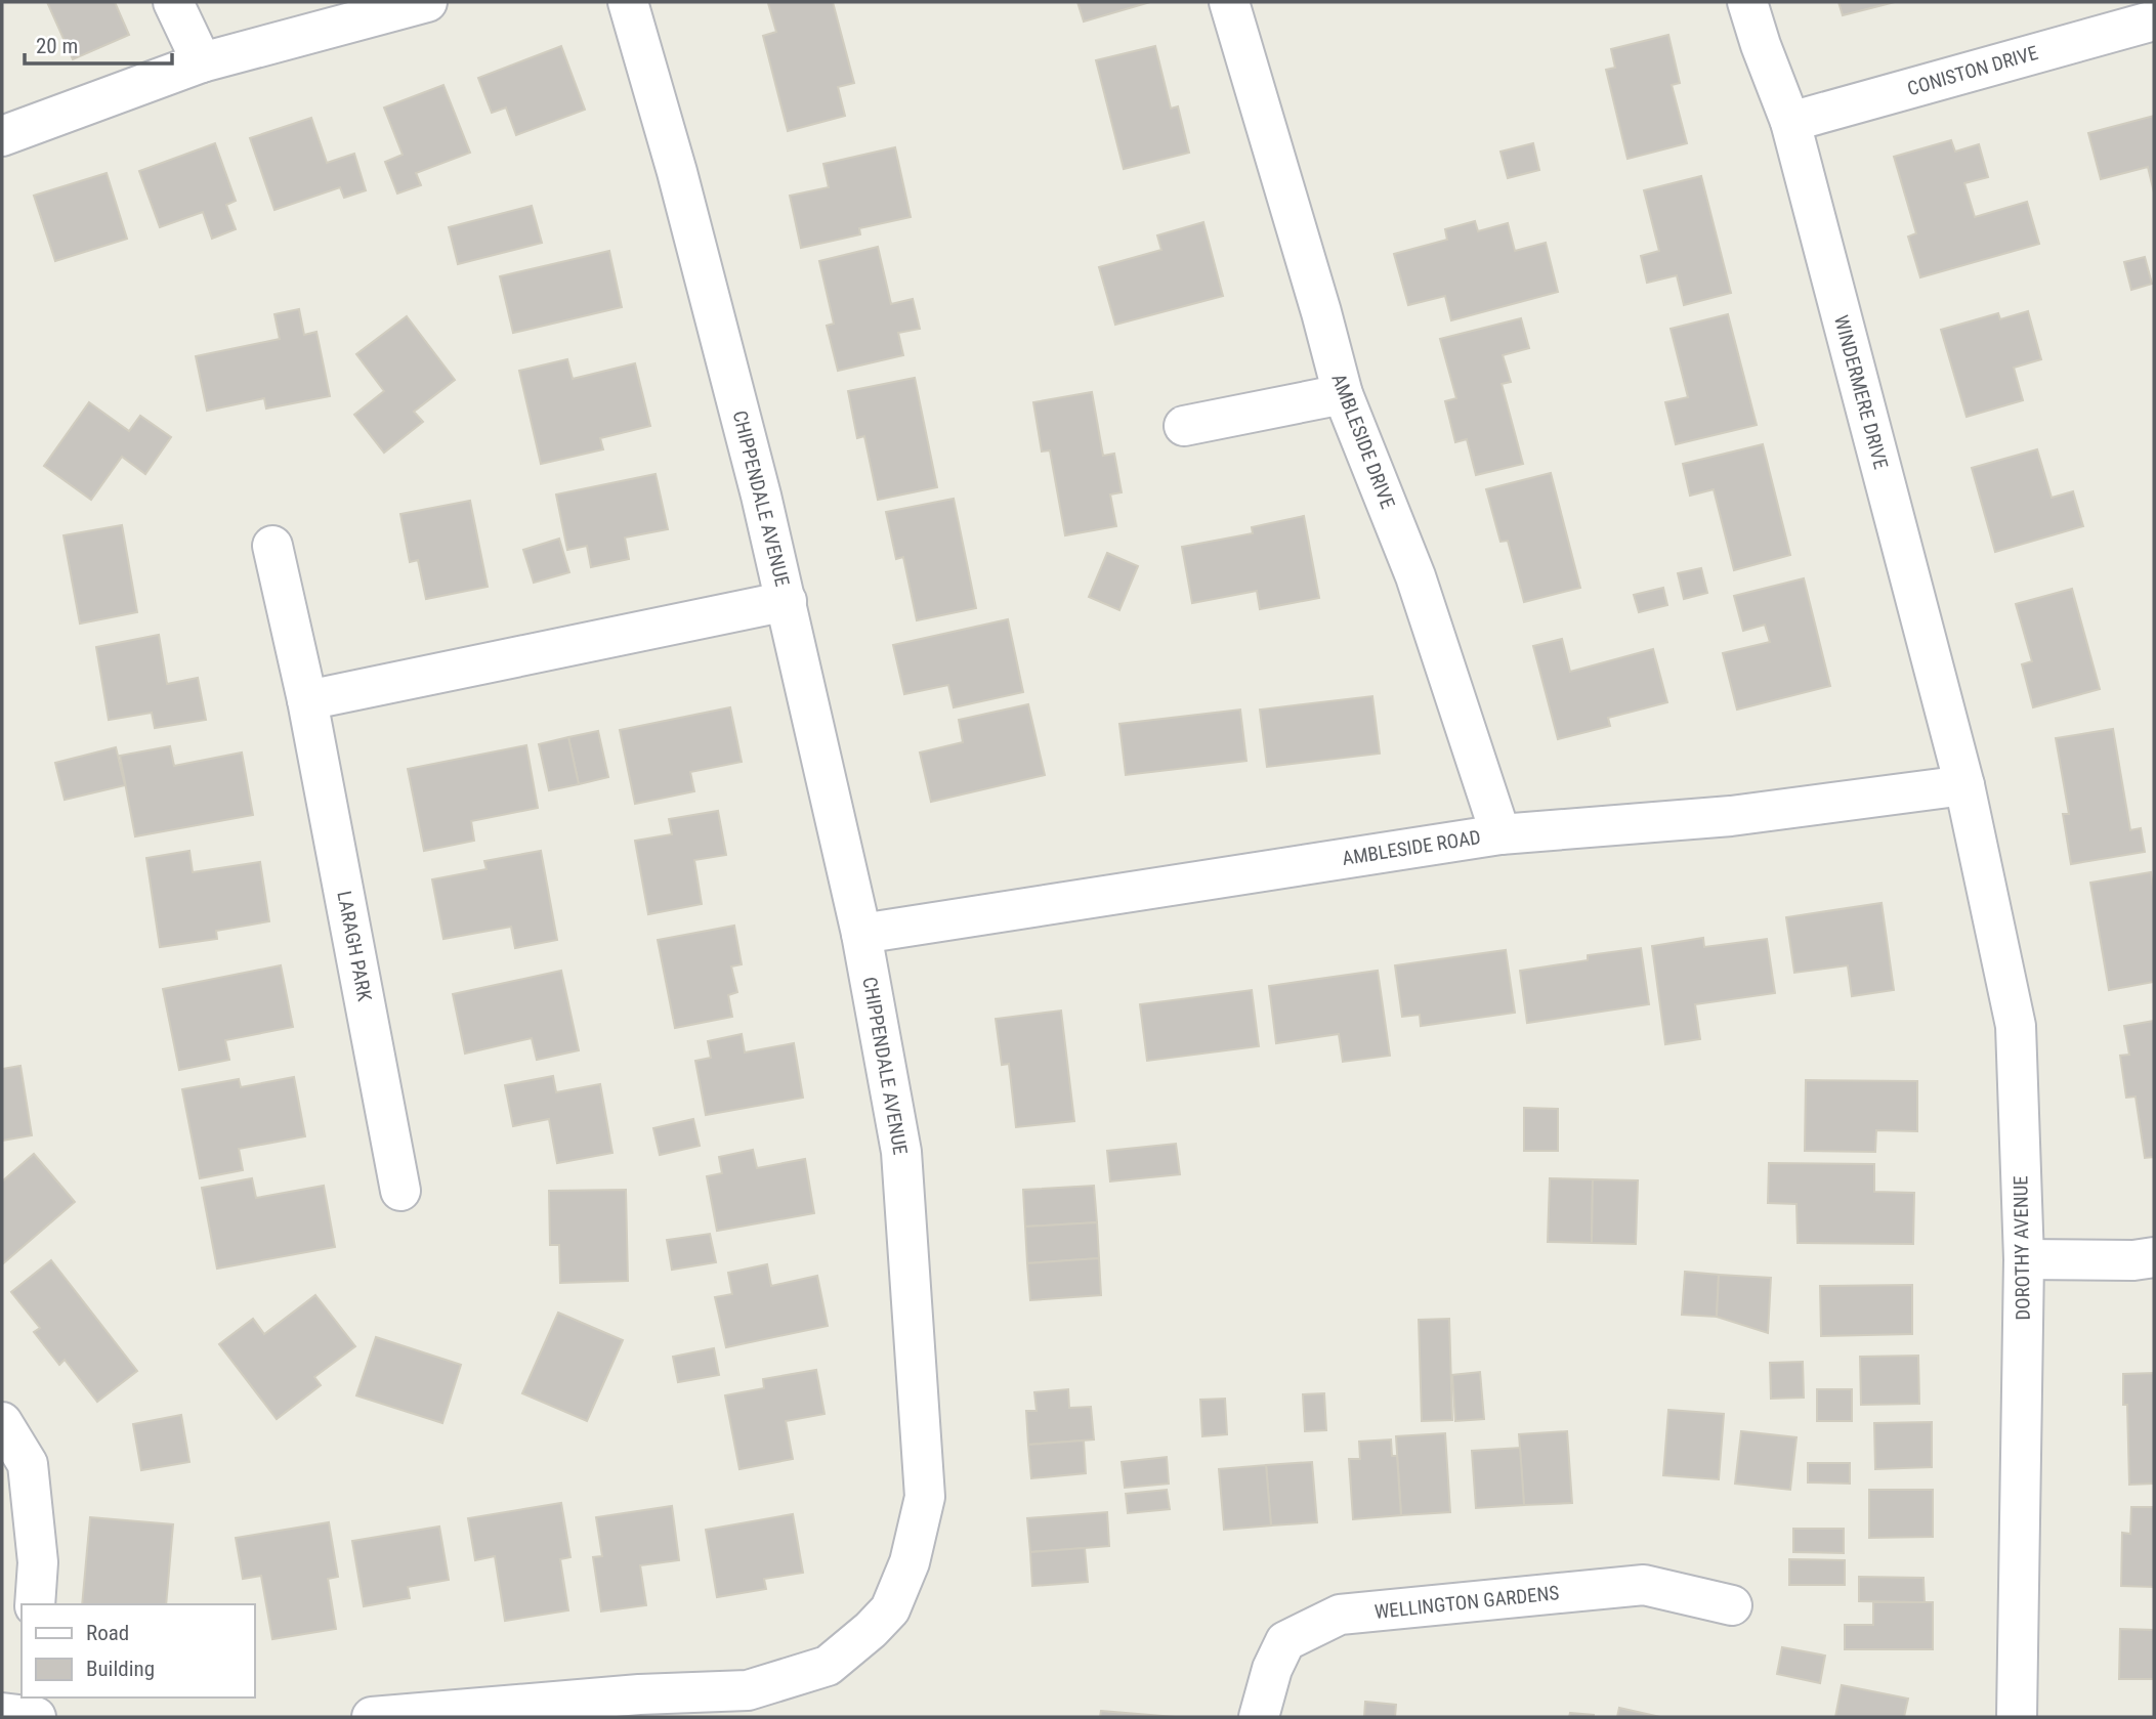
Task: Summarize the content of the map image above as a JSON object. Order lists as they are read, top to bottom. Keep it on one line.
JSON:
{"streets":{"street":["CONISTON DRIVE","WINDERMERE DRIVE","AMBLESIDE DRIVE","CHIPPENDALE AVENUE","AMBLESIDE ROAD","LARAGH PARK","DOROTHY AVENUE","WELLINGTON GARDENS"]},"crossings":[["CONISTON DRIVE","WINDERMERE DRIVE"],["WINDERMERE DRIVE","AMBLESIDE ROAD"],["WINDERMERE DRIVE","DOROTHY AVENUE"],["AMBLESIDE DRIVE","AMBLESIDE ROAD"],["CHIPPENDALE AVENUE","AMBLESIDE ROAD"],["AMBLESIDE ROAD","DOROTHY AVENUE"]],"legend":["Road","Building"],"scale_bar":"20 m"}
